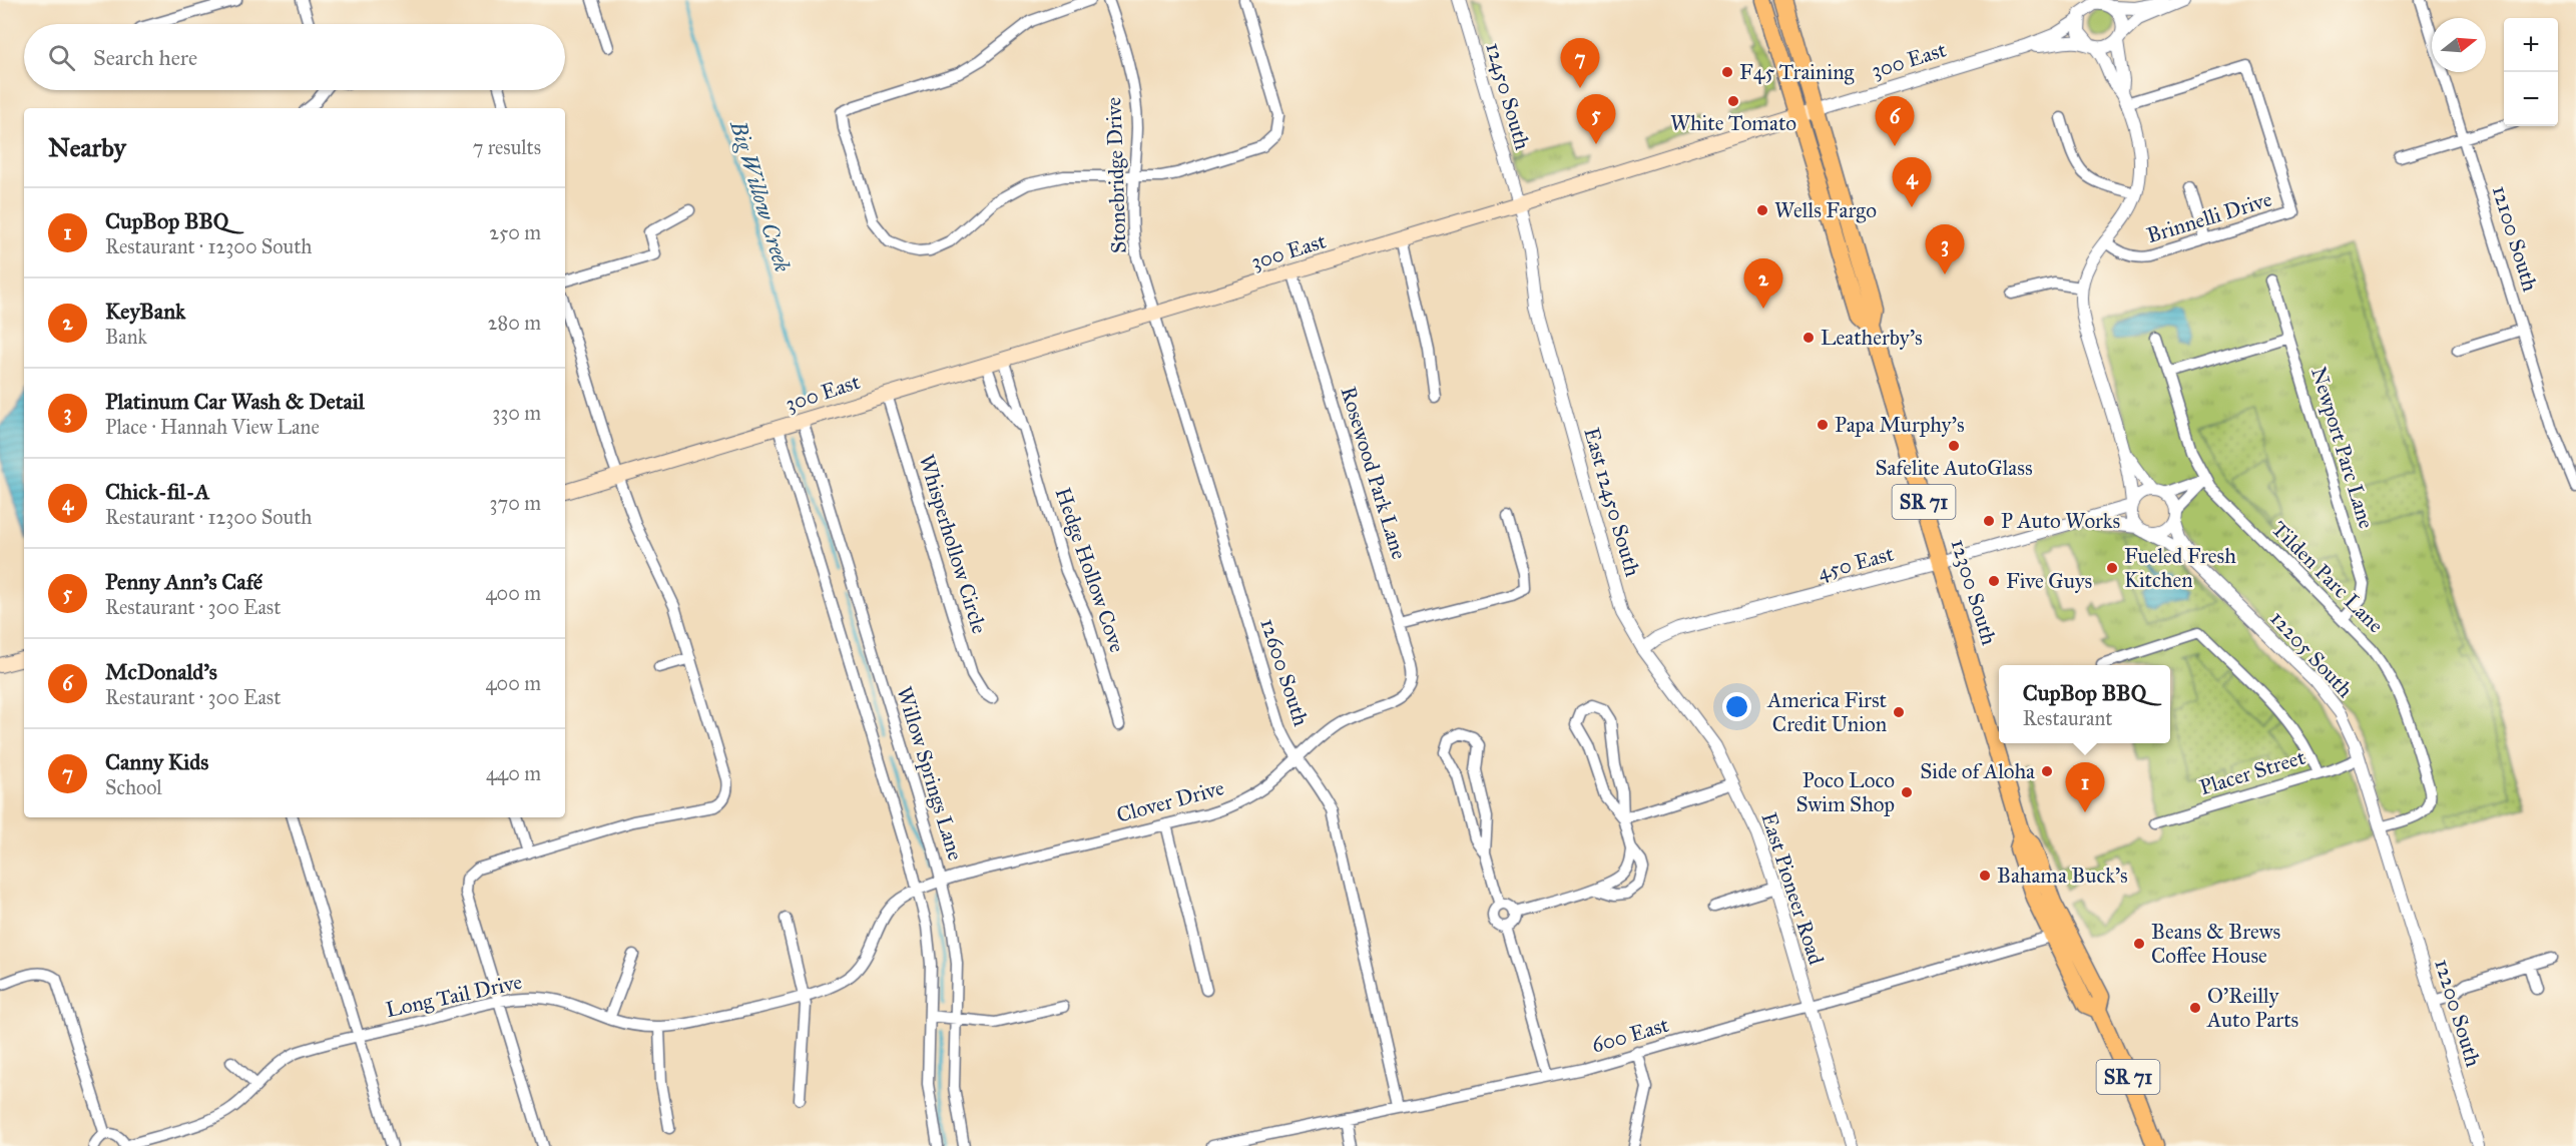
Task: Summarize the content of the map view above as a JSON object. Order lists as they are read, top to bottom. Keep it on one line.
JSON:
{"streets":{"main road":["300 East","SR 71","12300 South"],"street":["12450 South","Stonebridge Drive","Brinnelli Drive","12100 South","Newport Parc Lane","Rosewood Park Lane","East 12450 South","Whisperhollow Circle","450 East","Hedge Hollow Cove","Tilden Parc Lane","12205 South","12600 South","Placer Street","Willow Springs Lane","Clover Drive","East Pioneer Road","Long Tail Drive","12200 South","600 East"]},"crossings":[["300 East","12450 South"],["300 East","Stonebridge Drive"],["300 East","Rosewood Park Lane"],["300 East","East 12450 South"],["300 East","Whisperhollow Circle"],["300 East","Hedge Hollow Cove"],["300 East","12300 South"],["300 East","12600 South"],["300 East","Willow Springs Lane"],["12450 South","East 12450 South"],["Stonebridge Drive","12600 South"],["Newport Parc Lane","Tilden Parc Lane"],["Rosewood Park Lane","Clover Drive"],["East 12450 South","450 East"],["East 12450 South","East Pioneer Road"],["450 East","12300 South"],["450 East","12205 South"],["Tilden Parc Lane","12205 South"],["12300 South","600 East"],["12205 South","Placer Street"],["12205 South","12200 South"],["12600 South","Clover Drive"],["12600 South","600 East"],["Willow Springs Lane","Clover Drive"],["Willow Springs Lane","Long Tail Drive"],["Clover Drive","Long Tail Drive"],["East Pioneer Road","600 East"]],"water":["Big Willow Creek"],"places":["F45 Training","White Tomato","Wells Fargo","Leatherby's","Papa Murphy's","Safelite AutoGlass","P Auto Works","Fueled Fresh Kitchen","Five Guys","America First Credit Union","Side of Aloha","Poco Loco Swim Shop","Bahama Buck's","Beans & Brews Coffee House","O'Reilly Auto Parts"],"north":"right","page":{"map_buttons":["+","−"],"search":"Search here","pins":["7","5","6","4","3","2","1"],"heading":["Nearby","7 results"],"list":[{"mark":"1","name":"CupBop BBQ","note":"Restaurant · 12300 South","value":"250 m"},{"mark":"2","name":"KeyBank","note":"Bank","value":"280 m"},{"mark":"3","name":"Platinum Car Wash & Detail","note":"Place · Hannah View Lane","value":"330 m"},{"mark":"4","name":"Chick-fil-A","note":"Restaurant · 12300 South","value":"370 m"},{"mark":"5","name":"Penny Ann's Café","note":"Restaurant · 300 East","value":"400 m"},{"mark":"6","name":"McDonald's","note":"Restaurant · 300 East","value":"400 m"},{"mark":"7","name":"Canny Kids","note":"School","value":"440 m"}],"popup":["CupBop BBQ","Restaurant"]}}
